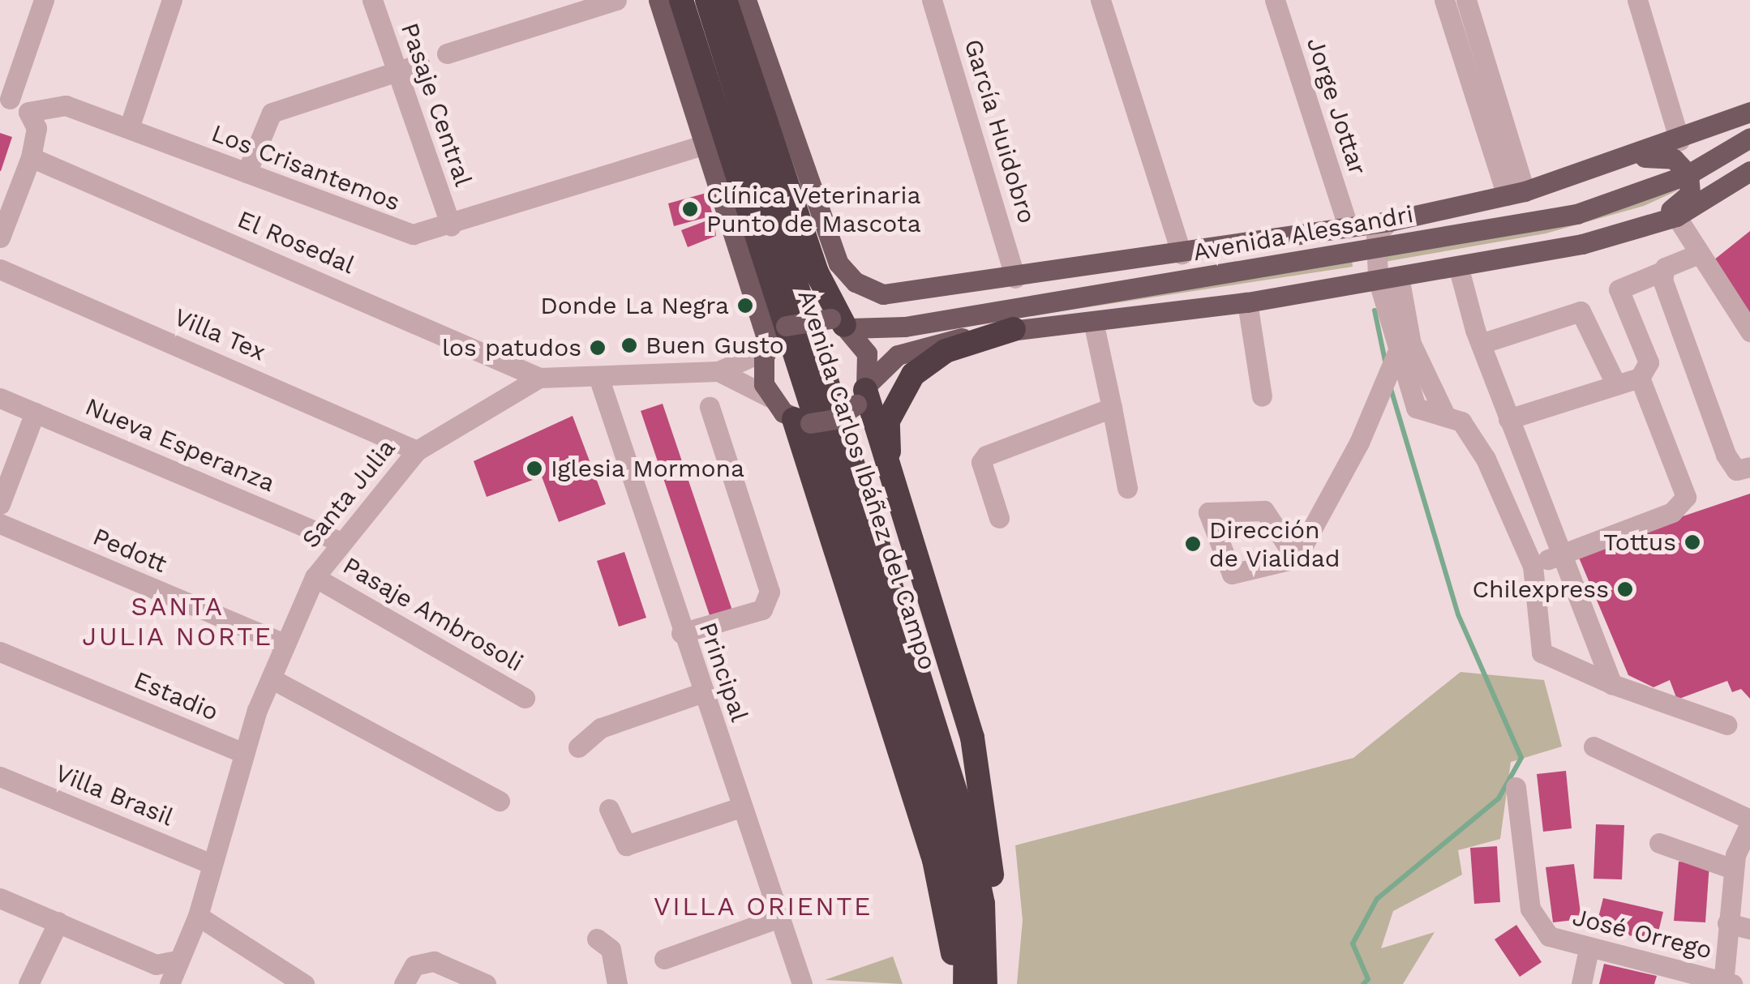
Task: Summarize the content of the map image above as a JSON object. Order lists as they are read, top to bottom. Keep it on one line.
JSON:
{"streets":{"highway":["Avenida Carlos Ibáñez del Campo"],"main road":["Avenida Alessandri"],"street":["Pasaje Central","Jorge Jottar","García Huidobro","Los Crisantemos","El Rosedal","Villa Tex","Nueva Esperanza","Santa Julia","Pedott","Pasaje Ambrosoli","Principal","Estadio","Villa Brasil","José Orrego"]},"crossings":[["Pasaje Central","Los Crisantemos"],["Jorge Jottar","Avenida Alessandri"],["García Huidobro","Avenida Alessandri"],["García Huidobro","Avenida Carlos Ibáñez del Campo"],["Avenida Alessandri","Avenida Carlos Ibáñez del Campo"],["Avenida Alessandri","Santa Julia"],["El Rosedal","Santa Julia"],["Villa Tex","Santa Julia"],["Nueva Esperanza","Santa Julia"],["Santa Julia","Pedott"],["Santa Julia","Pasaje Ambrosoli"],["Santa Julia","Principal"],["Santa Julia","Estadio"],["Santa Julia","Villa Brasil"]],"districts":["SANTA JULIA NORTE","VILLA ORIENTE"],"places":["Clínica Veterinaria Punto de Mascota","Donde La Negra","Buen Gusto","los patudos","Iglesia Mormona","Tottus","Dirección de Vialidad","Chilexpress"]}
